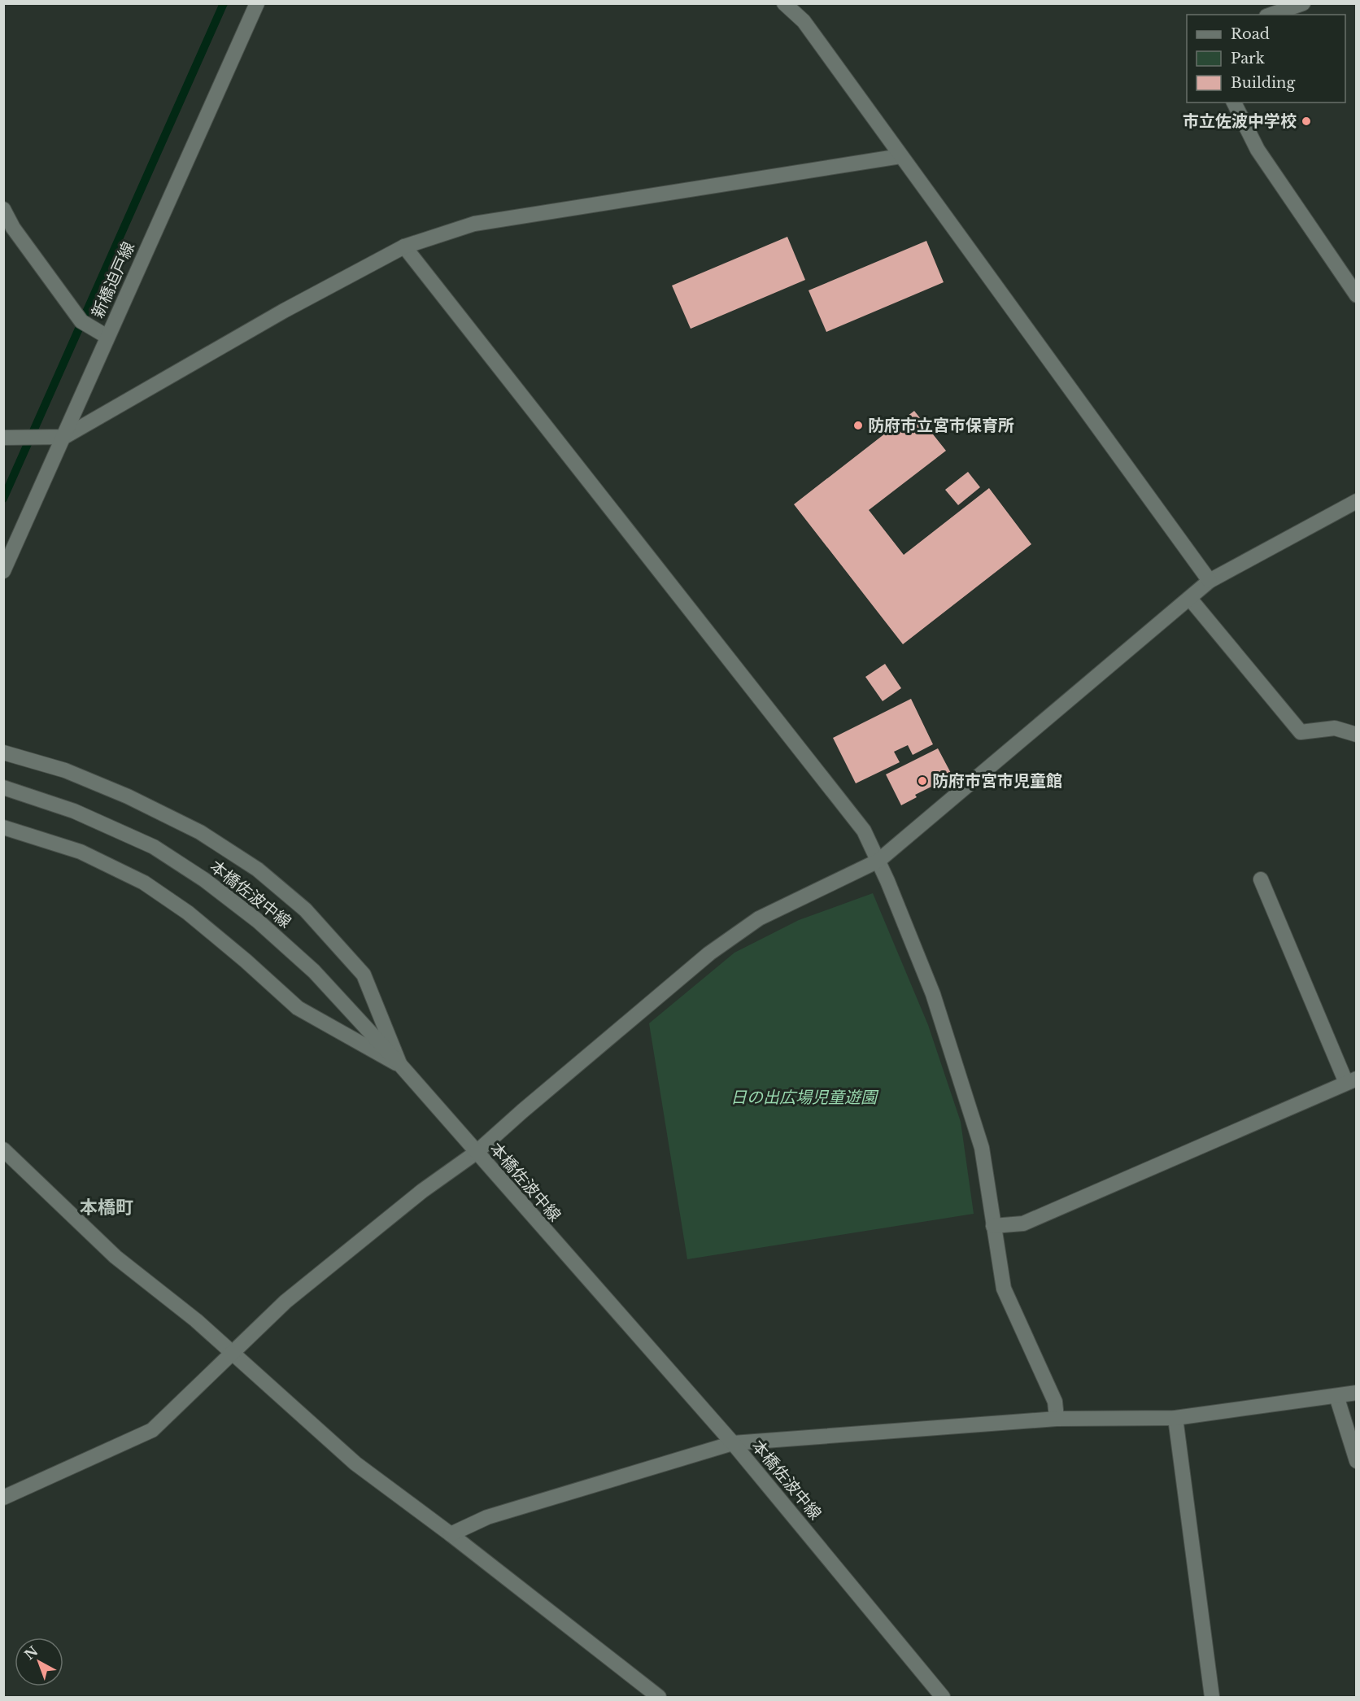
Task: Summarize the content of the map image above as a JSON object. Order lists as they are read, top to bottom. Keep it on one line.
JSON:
{"streets":{"street":["新橋迫戸線","本橋佐波中線"]},"districts":["本橋町"],"parks":["日の出広場児童遊園"],"places":["市立佐波中学校","防府市立宮市保育所","防府市宮市児童館"],"legend":["Road","Park","Building"],"north":"top left"}
